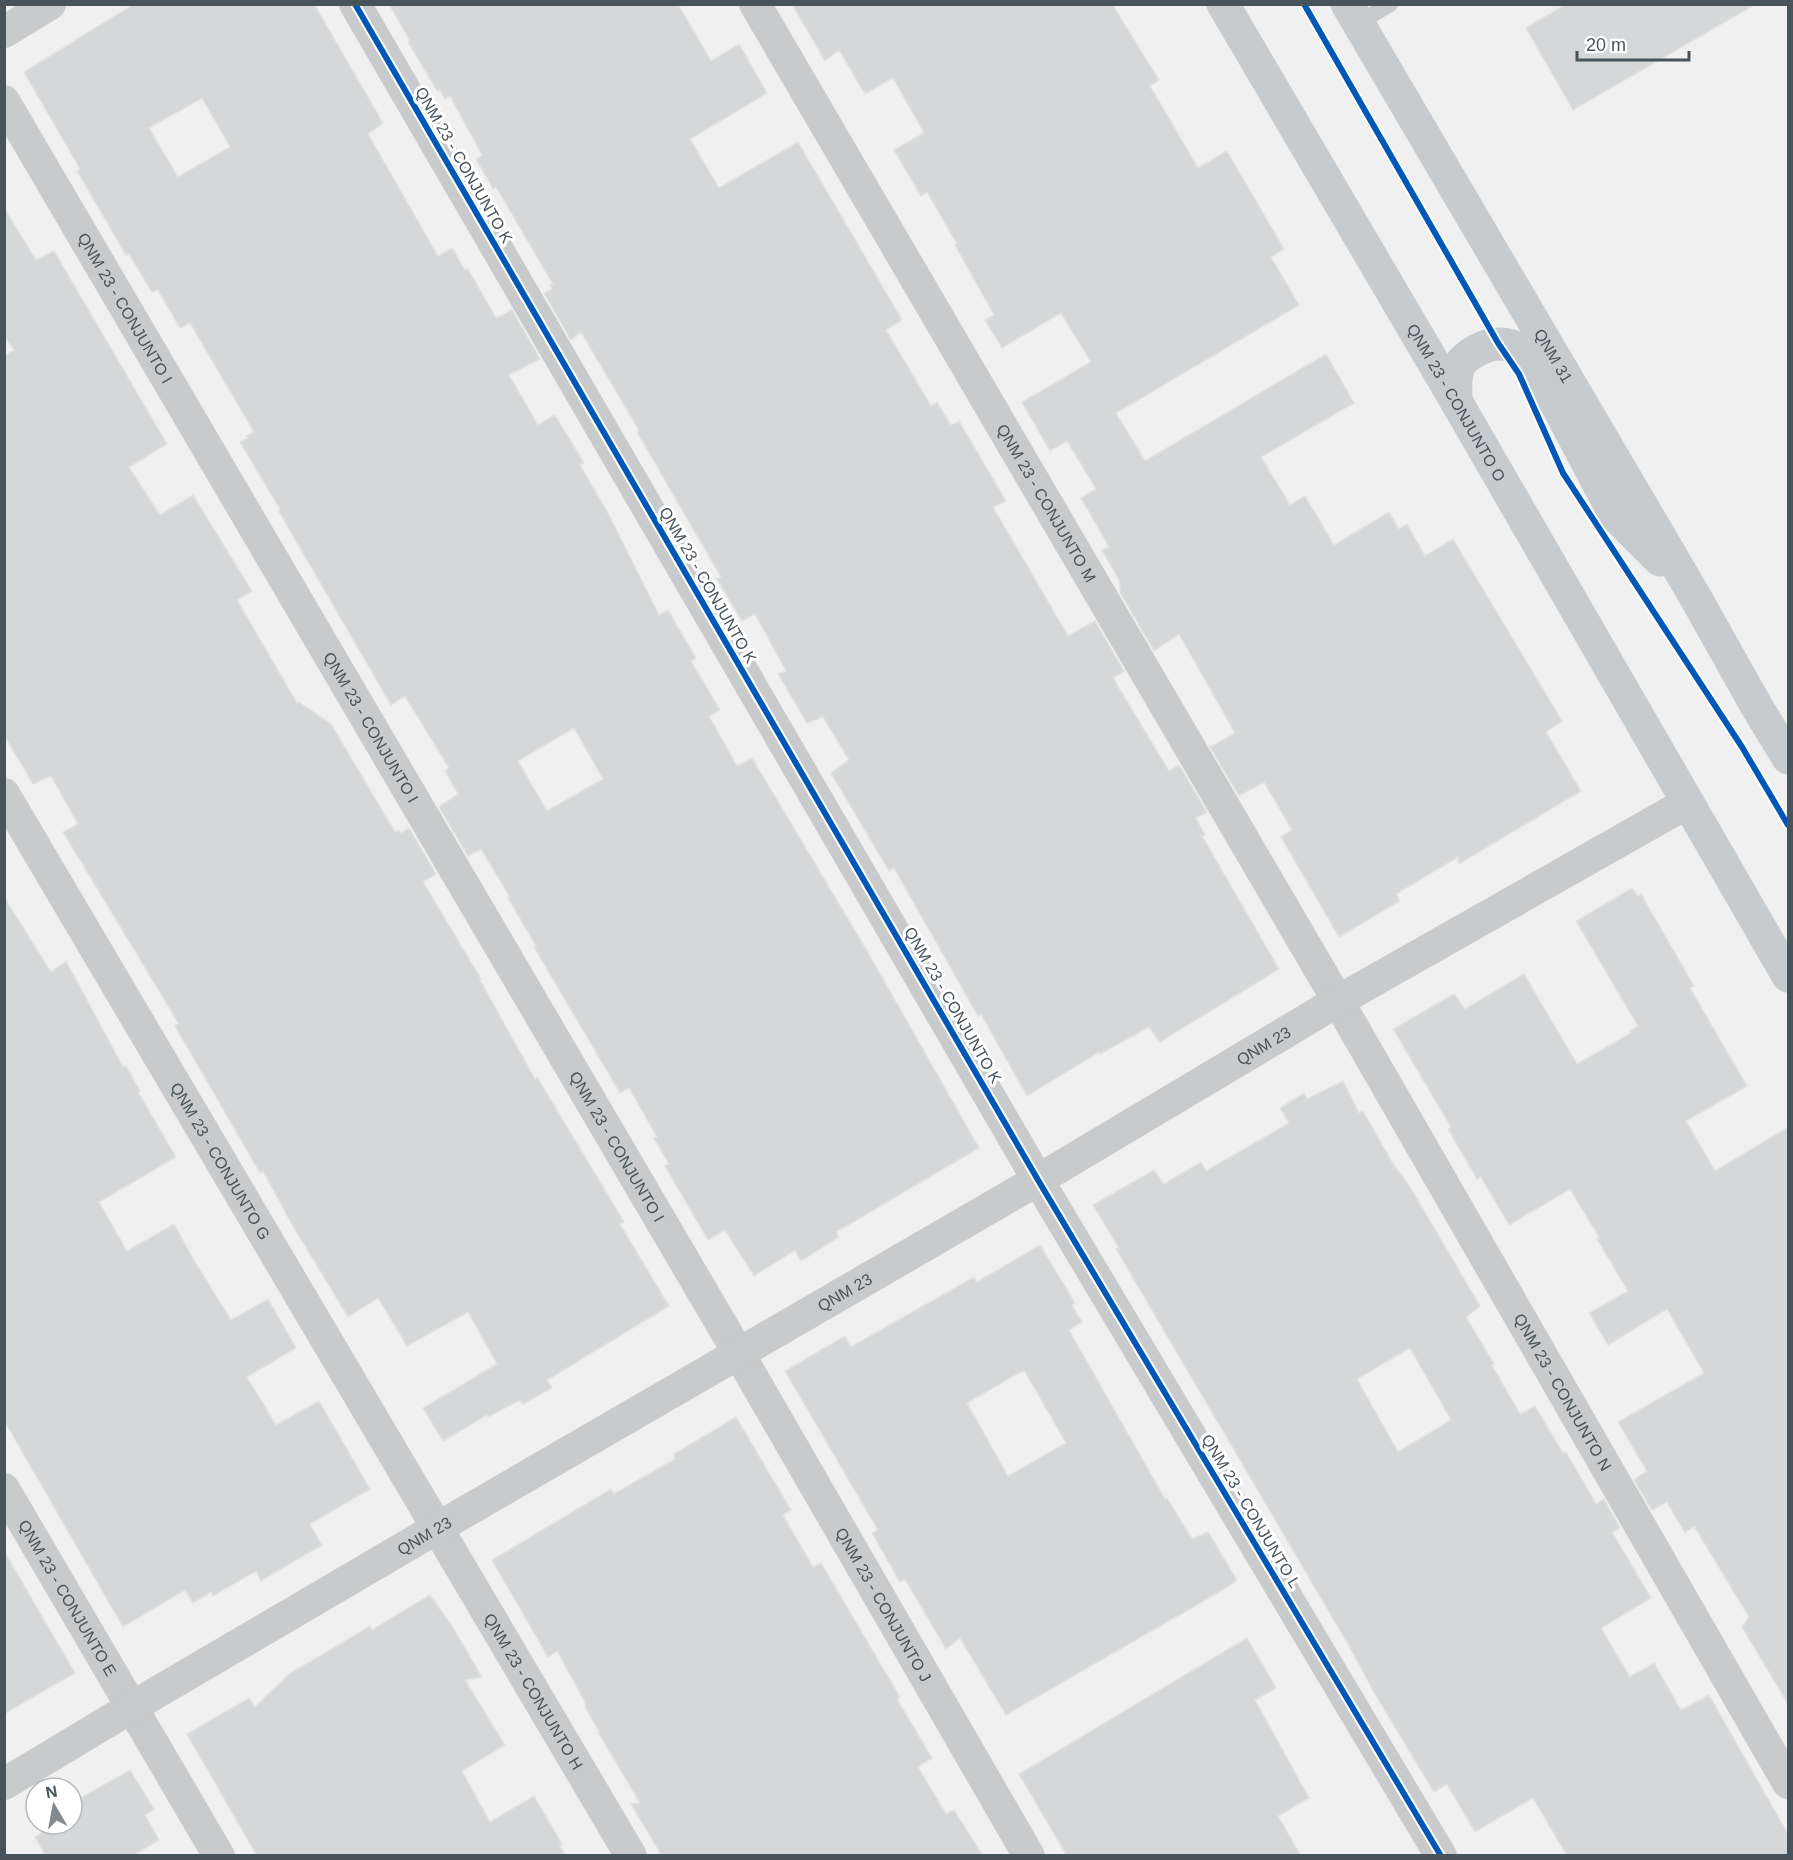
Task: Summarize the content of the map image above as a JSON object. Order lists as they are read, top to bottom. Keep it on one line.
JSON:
{"streets":{"main road":["QNM 31","QNM 23 - CONJUNTO O"],"street":["QNM 23 - CONJUNTO K","QNM 23 - CONJUNTO I","QNM 23 - CONJUNTO M","QNM 23","QNM 23 - CONJUNTO G","QNM 23 - CONJUNTO N","QNM 23 - CONJUNTO L","QNM 23 - CONJUNTO E","QNM 23 - CONJUNTO J","QNM 23 - CONJUNTO H"]},"crossings":[["QNM 23 - CONJUNTO K","QNM 23"],["QNM 23 - CONJUNTO K","QNM 23 - CONJUNTO L"],["QNM 23 - CONJUNTO I","QNM 23"],["QNM 23 - CONJUNTO I","QNM 23 - CONJUNTO J"],["QNM 23 - CONJUNTO O","QNM 23"],["QNM 23 - CONJUNTO M","QNM 23"],["QNM 23 - CONJUNTO M","QNM 23 - CONJUNTO N"],["QNM 23","QNM 23 - CONJUNTO G"],["QNM 23","QNM 23 - CONJUNTO N"],["QNM 23","QNM 23 - CONJUNTO L"],["QNM 23","QNM 23 - CONJUNTO E"],["QNM 23","QNM 23 - CONJUNTO J"],["QNM 23","QNM 23 - CONJUNTO H"],["QNM 23 - CONJUNTO G","QNM 23 - CONJUNTO H"]],"scale_bar":"20 m","north":"top"}
